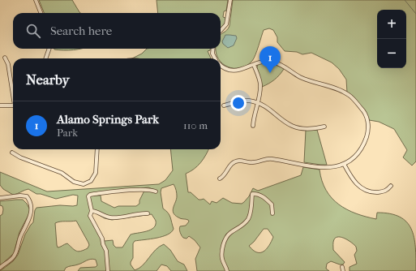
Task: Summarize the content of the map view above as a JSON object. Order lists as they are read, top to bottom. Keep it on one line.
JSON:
{"page":{"map_buttons":["+","−"],"search":"Search here","pins":"1","heading":"Nearby","list":[{"mark":"1","name":"Alamo Springs Park","note":"Park","value":"110 m"}]}}
